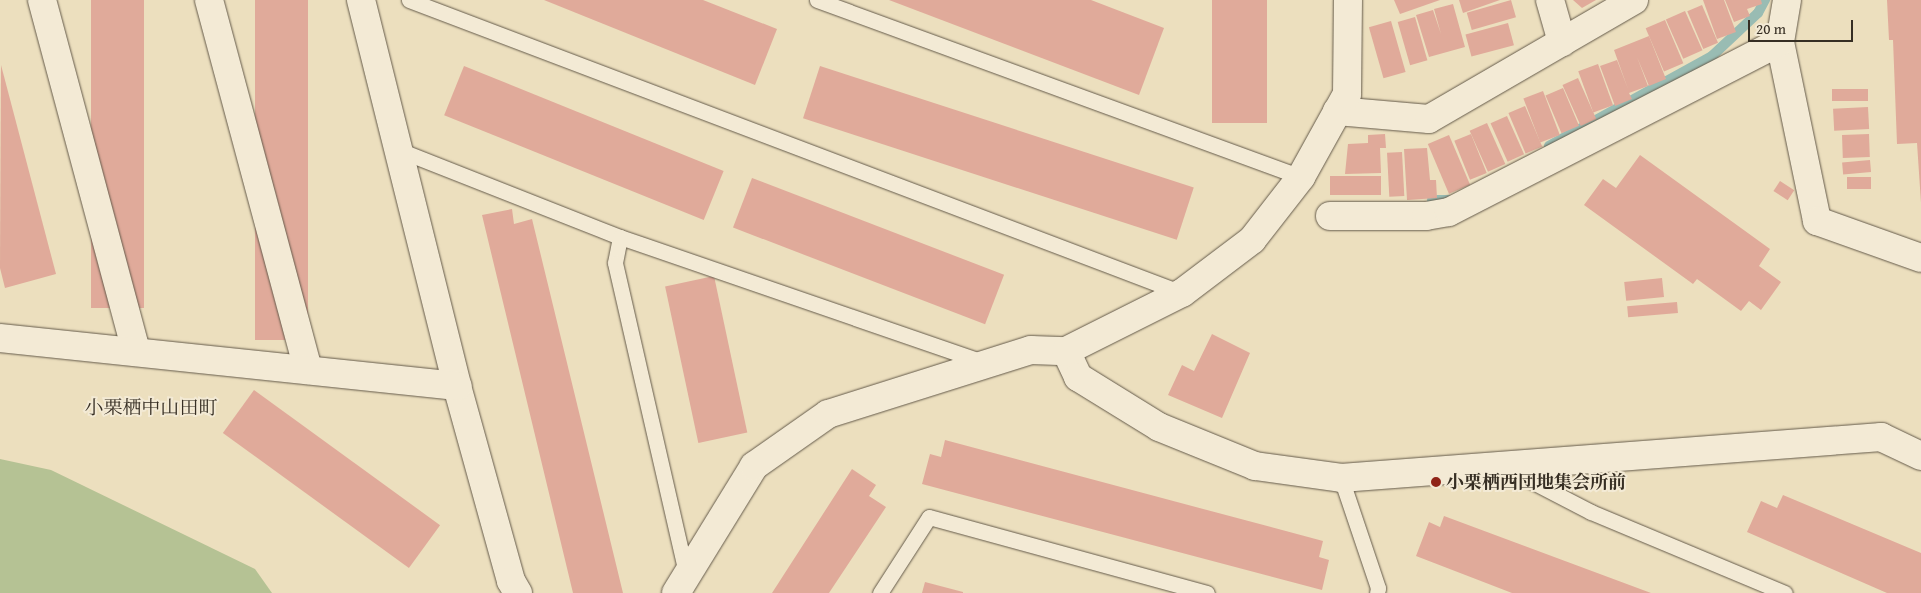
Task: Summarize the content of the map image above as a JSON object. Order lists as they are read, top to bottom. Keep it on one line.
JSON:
{"districts":["小栗栖中山田町"],"places":["小栗栖西団地集会所前"],"scale_bar":"20 m"}
